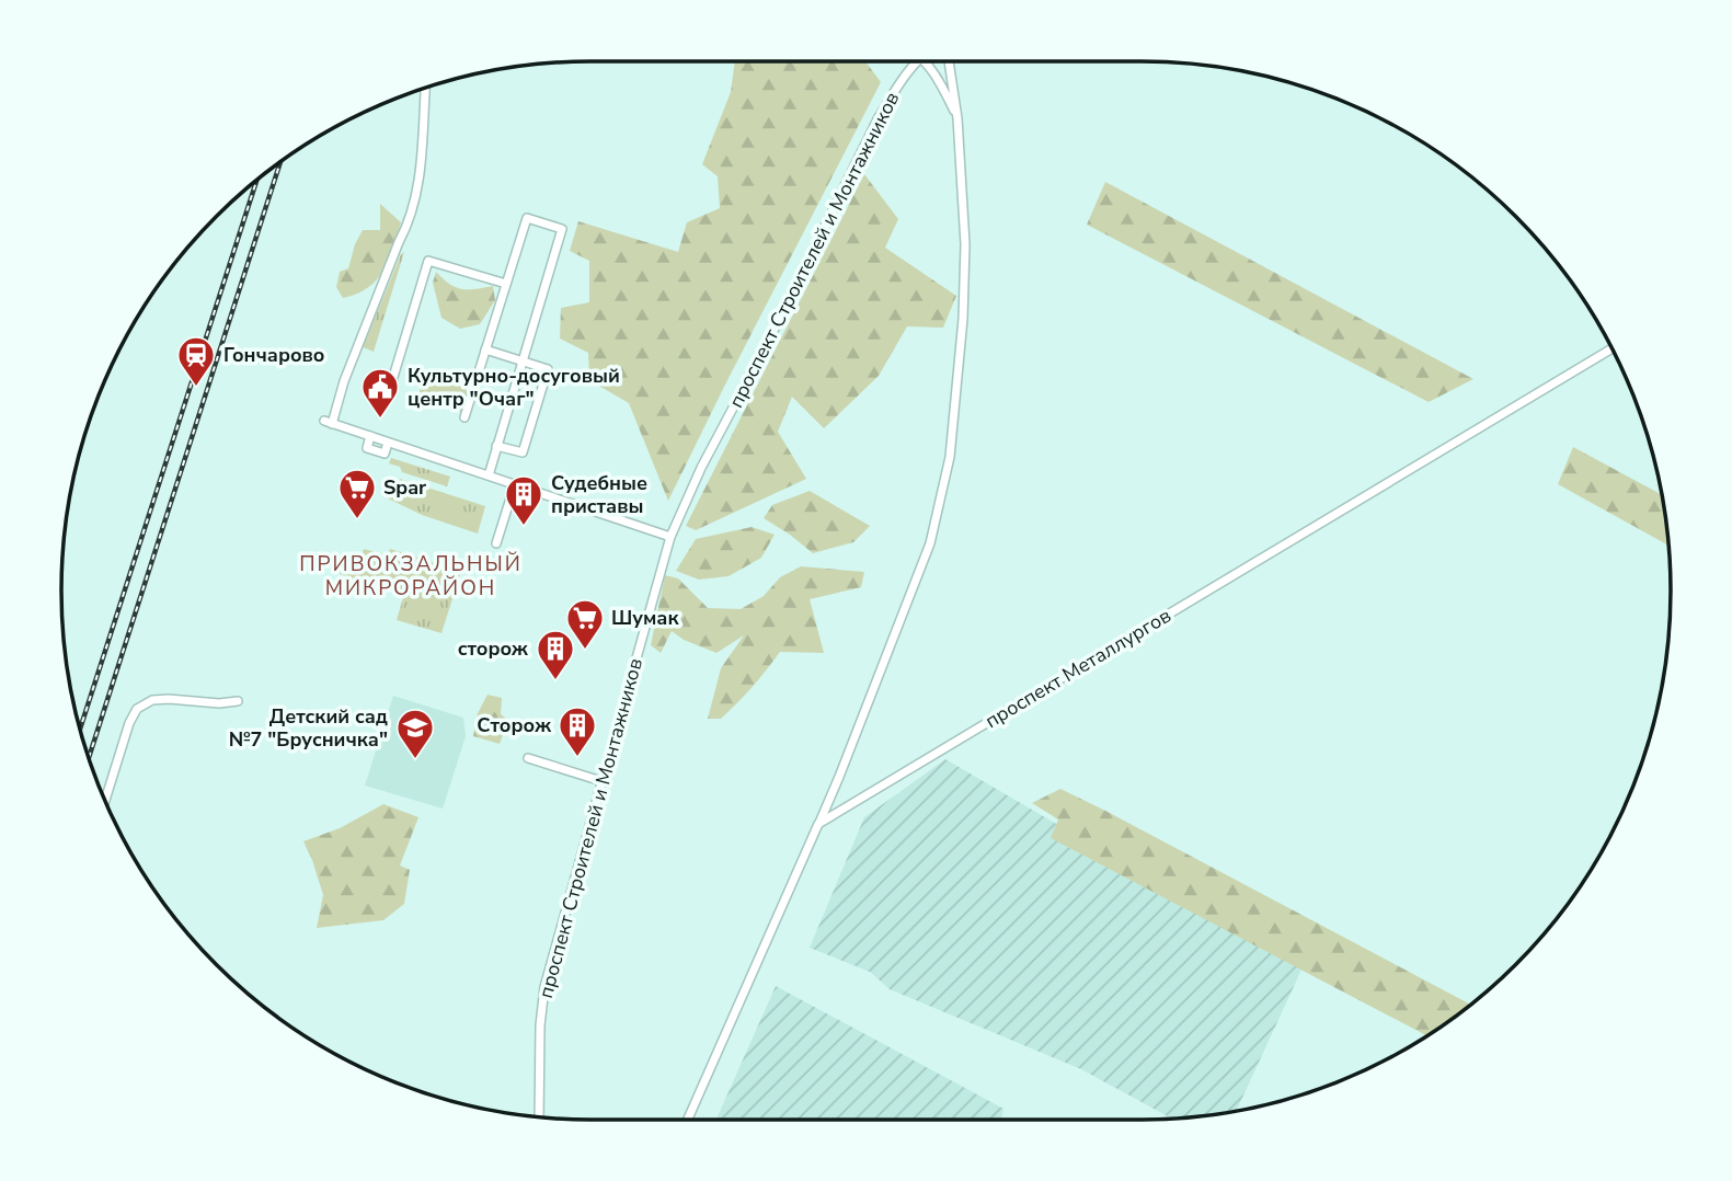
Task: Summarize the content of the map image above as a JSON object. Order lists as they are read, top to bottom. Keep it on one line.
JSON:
{"streets":{"street":["проспект Строителей и Монтажников","проспект Металлургов"]},"districts":["ПРИВОКЗАЛЬНЫЙ МИКРОРАЙОН"],"places":{"station":["Гончарово"],"public building":["Культурно-досуговый центр \"Очаг\""],"supermarket":["Spar","Шумак"],"building":["Судебные приставы","сторож","Сторож"],"school or university":["Детский сад №7 \"Брусничка\""]}}
